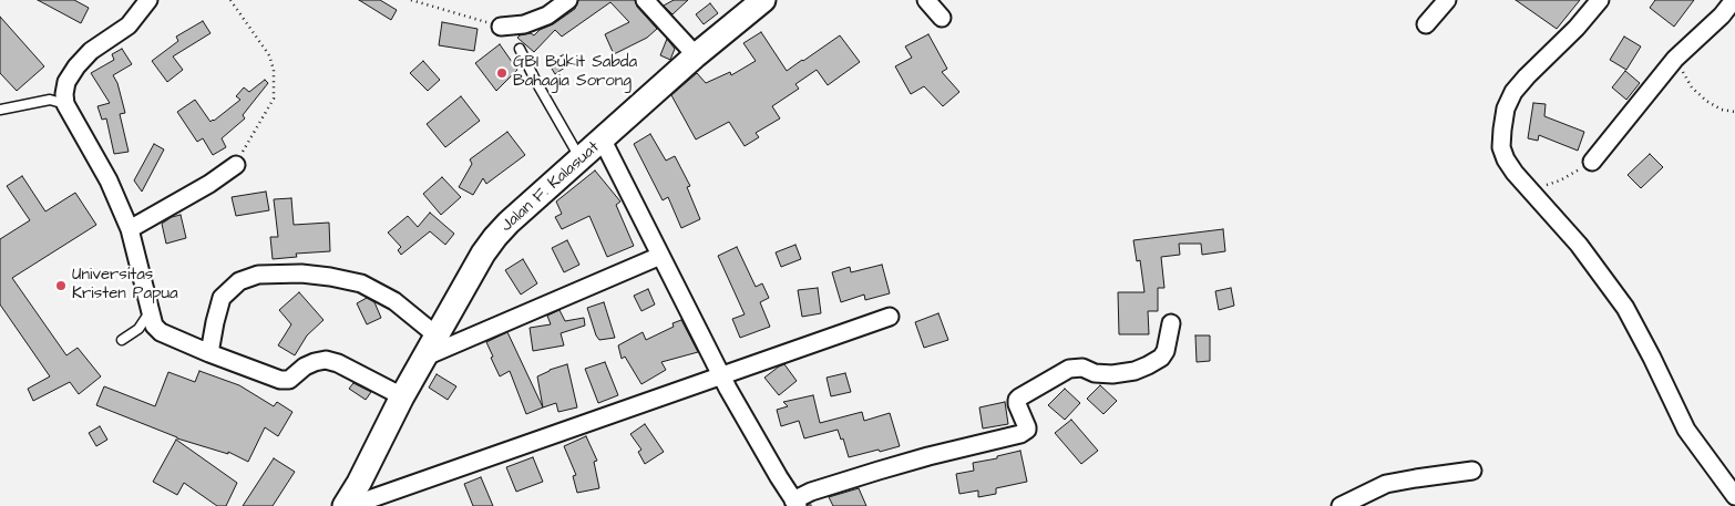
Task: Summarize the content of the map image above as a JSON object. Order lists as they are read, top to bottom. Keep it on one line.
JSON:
{"streets":{"street":["Jalan F. Kalasuat"]},"places":["GBI Bukit Sabda Bahagia Sorong","Universitas Kristen Papua"]}
